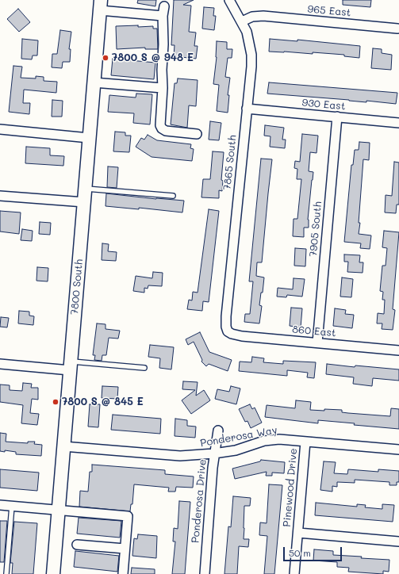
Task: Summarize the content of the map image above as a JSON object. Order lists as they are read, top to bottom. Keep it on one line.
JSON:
{"streets":{"main road":["7800 South"],"street":["965 East","930 East","7865 South","7905 South","860 East","Ponderosa Way","Pinewood Drive","Ponderosa Drive"]},"crossings":[["965 East","7865 South"],["930 East","7865 South"],["930 East","7905 South"],["7865 South","860 East"],["7905 South","860 East"],["7800 South","Ponderosa Way"],["Ponderosa Way","Pinewood Drive"],["Ponderosa Way","Ponderosa Drive"]],"places":["7800 S @ 948 E","7800 S @ 845 E"],"scale_bar":"50 m"}
